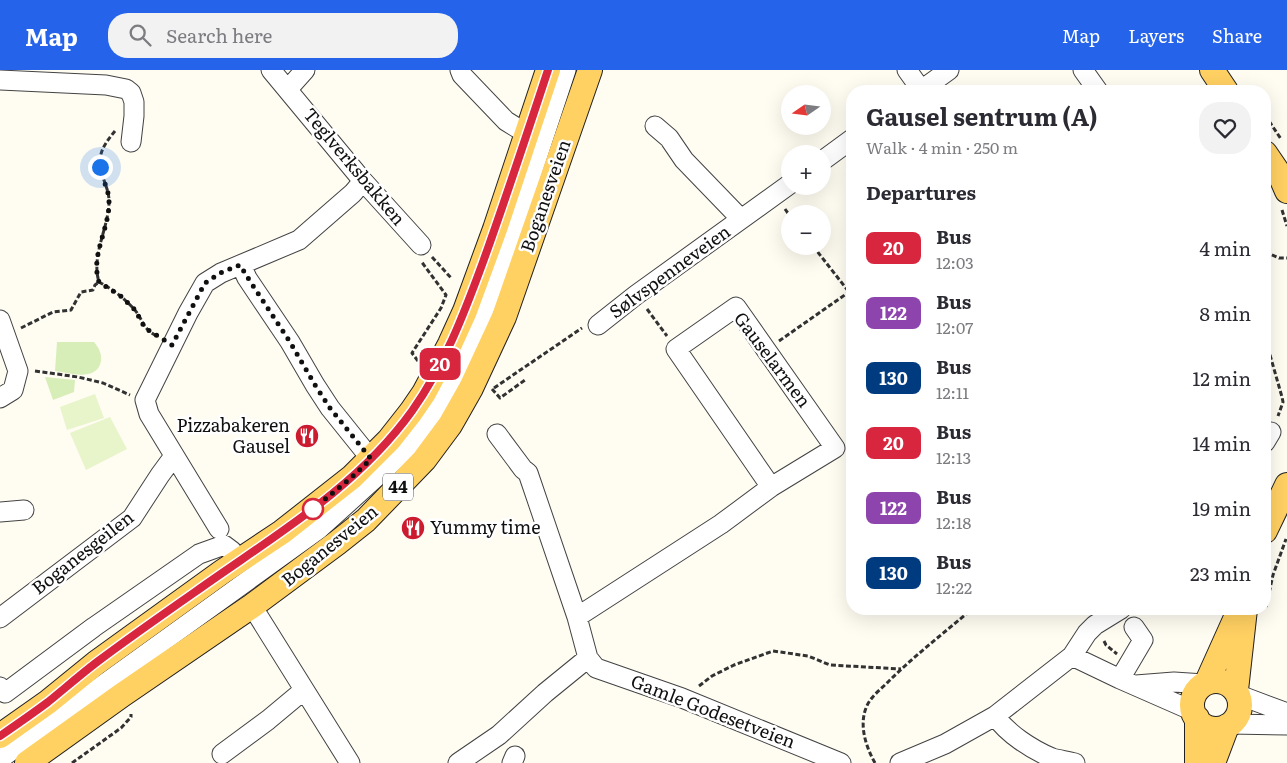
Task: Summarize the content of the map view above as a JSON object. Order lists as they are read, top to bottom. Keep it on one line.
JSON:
{"streets":{"main road":["Boganesveien","44"],"street":["Teglverksbakken","Sølvspenneveien","Gauselarmen","Boganesgeilen","Gamle Godesetveien"]},"places":{"restaurant":["Pizzabakeren Gausel","Yummy time"]},"lines":["bus line 20"],"north":"left","page":{"header":"Map","search":"Search here","nav":["Map","Layers","Share"],"on_map":"20","map_buttons":["+","−"],"heading":[["Gausel sentrum (A)","Walk · 4 min · 250 m"],"Departures"],"list":[{"mark":"20","name":"Bus","note":"12:03","value":"4 min"},{"mark":"122","name":"Bus","note":"12:07","value":"8 min"},{"mark":"130","name":"Bus","note":"12:11","value":"12 min"},{"mark":"20","name":"Bus","note":"12:13","value":"14 min"},{"mark":"122","name":"Bus","note":"12:18","value":"19 min"},{"mark":"130","name":"Bus","note":"12:22","value":"23 min"}]}}
